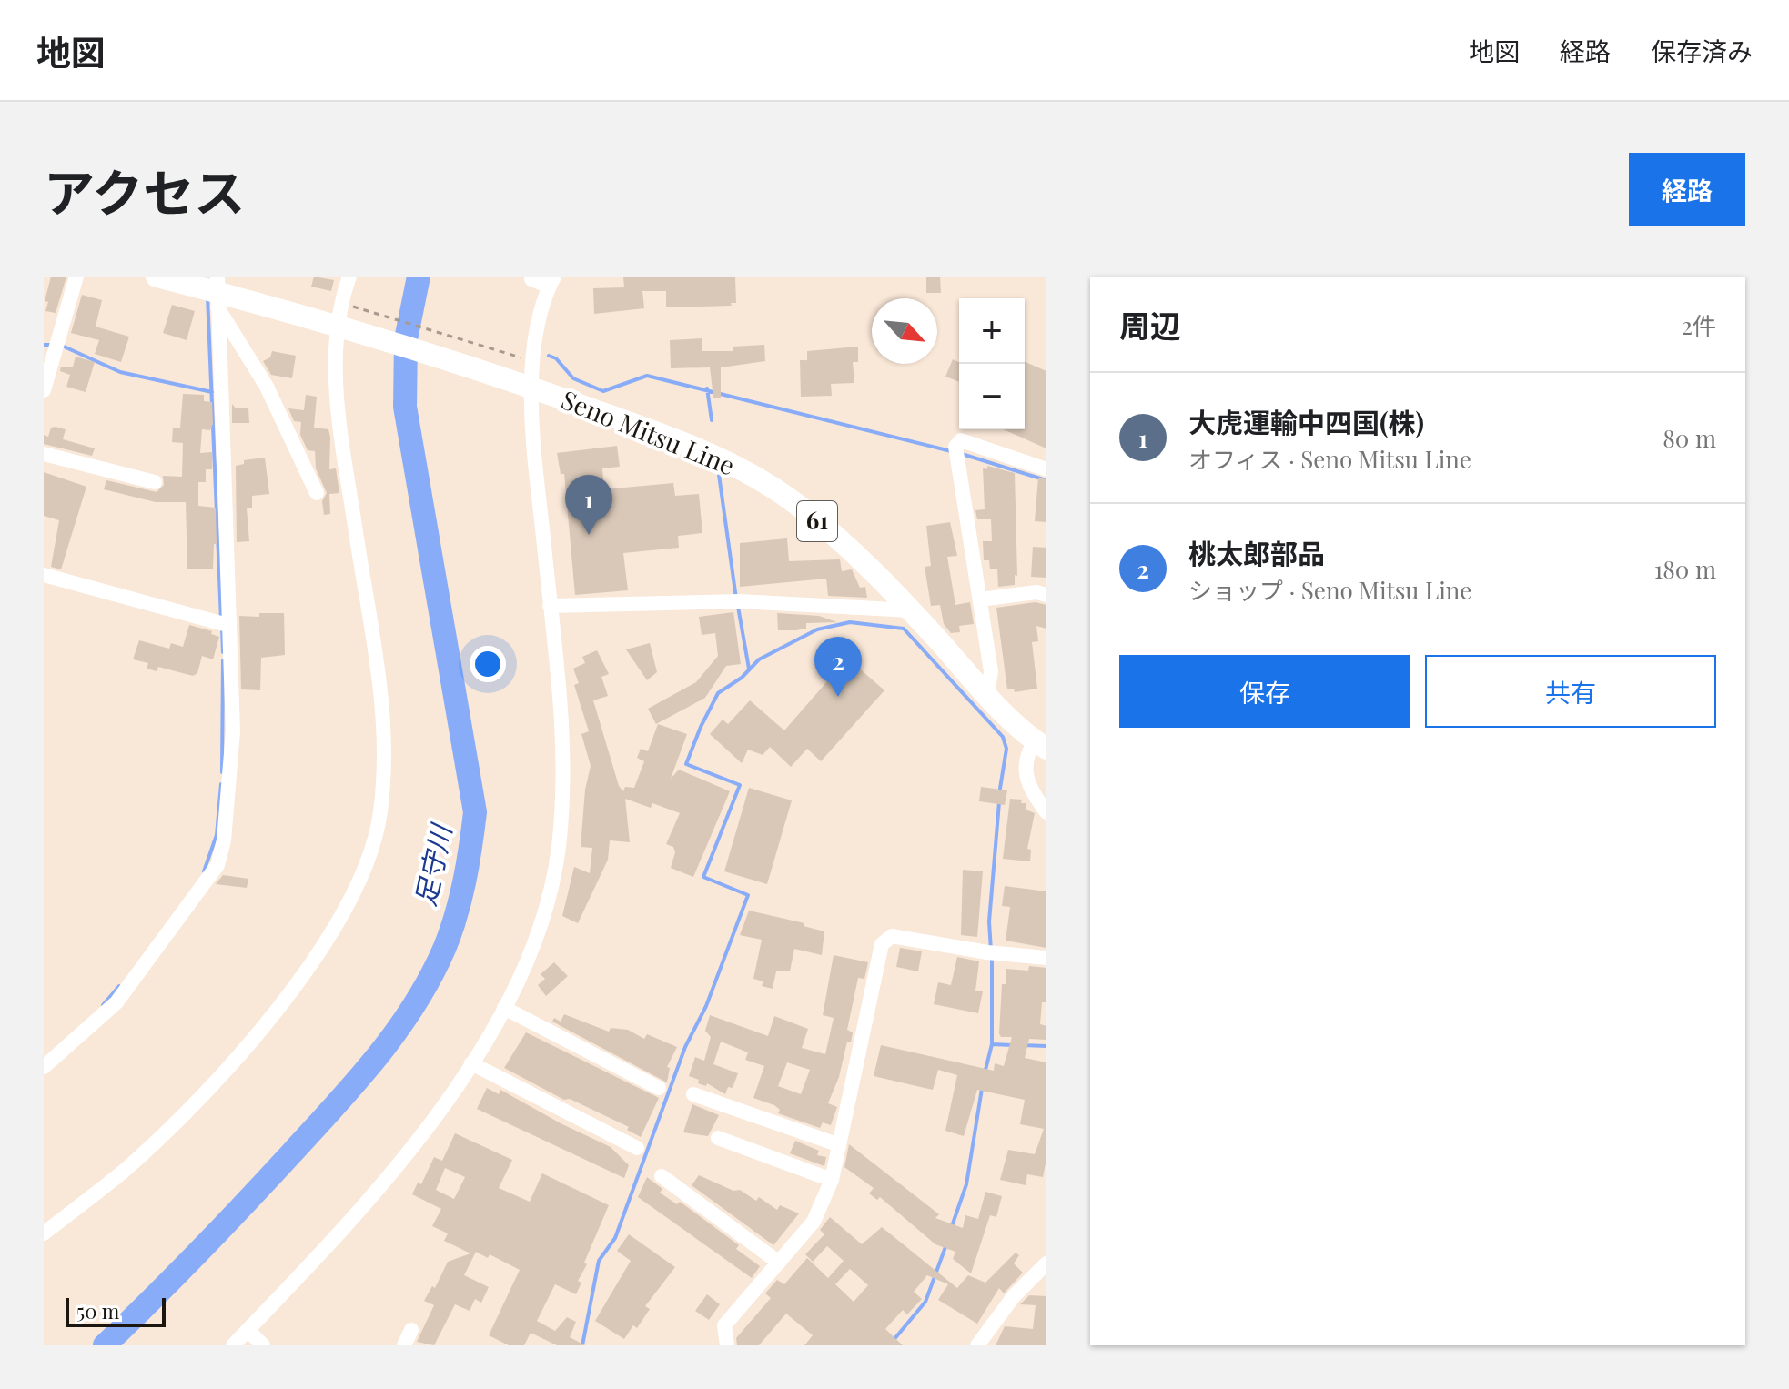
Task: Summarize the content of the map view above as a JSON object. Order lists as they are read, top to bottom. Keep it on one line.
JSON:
{"streets":{"main road":["Seno Mitsu Line","61"]},"water":["足守川"],"scale_bar":"50 m","north":"bottom right","page":{"header":"地図","nav":["地図","経路","保存済み"],"title":"アクセス","buttons":["経路",["保存","共有"]],"heading":["周辺","2件"],"map_buttons":["+","−"],"list":[{"mark":"1","name":"大虎運輸中四国(株)","note":"オフィス · Seno Mitsu Line","value":"80 m"},{"mark":"2","name":"桃太郎部品","note":"ショップ · Seno Mitsu Line","value":"180 m"}],"pins":["1","2"],"scale":"50 m"}}
